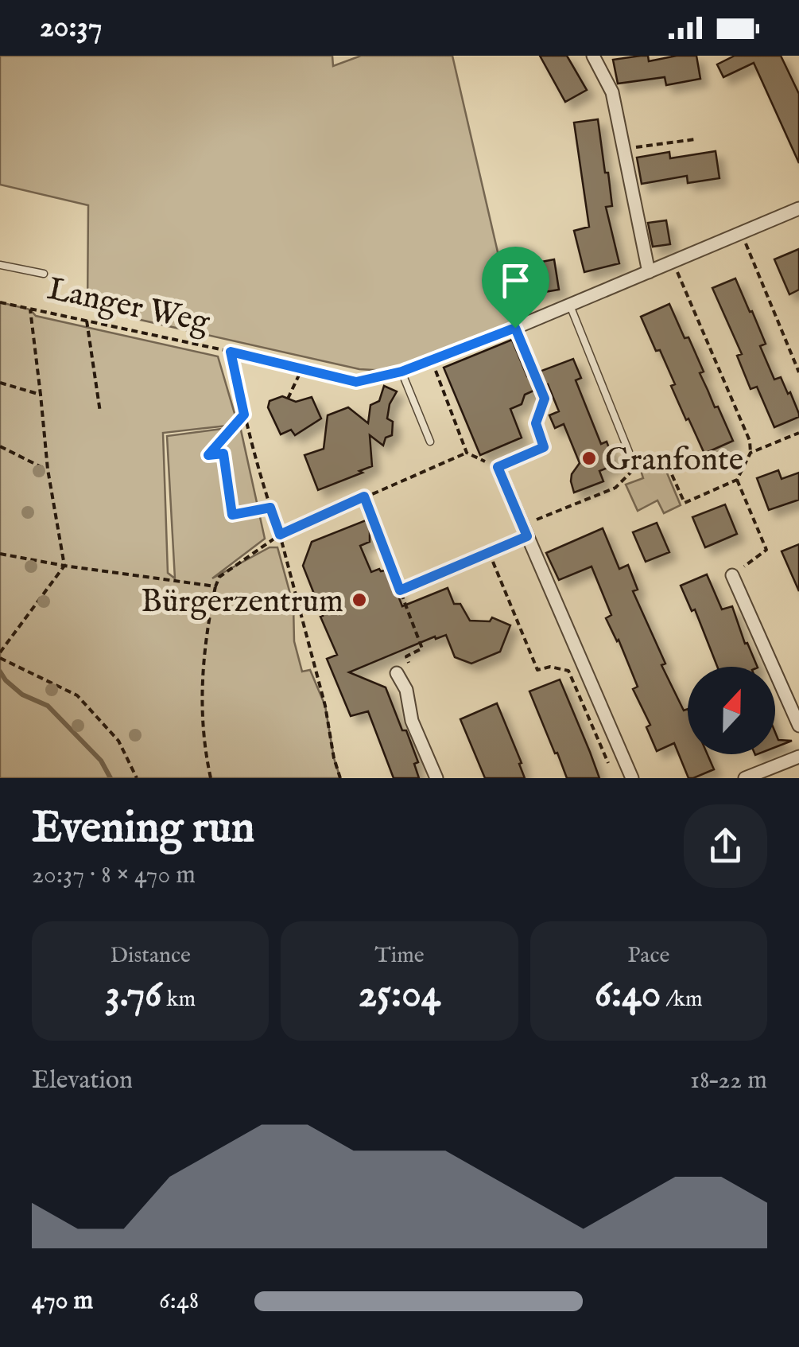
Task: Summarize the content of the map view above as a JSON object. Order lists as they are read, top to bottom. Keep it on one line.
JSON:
{"streets":{"lane":["Langer Weg"]},"places":["Granfonte","Bürgerzentrum"],"north":"top","page":{"status":"20:37","heading":["Evening run","20:37 · 8 × 470 m"],"stats":[["Distance","3.76 km"],["Time","25:04"],["Pace","6:40 /km"]],"chart":["Elevation","18–22 m"],"list":[{"name":"470 m","note":"6:48"}]}}
